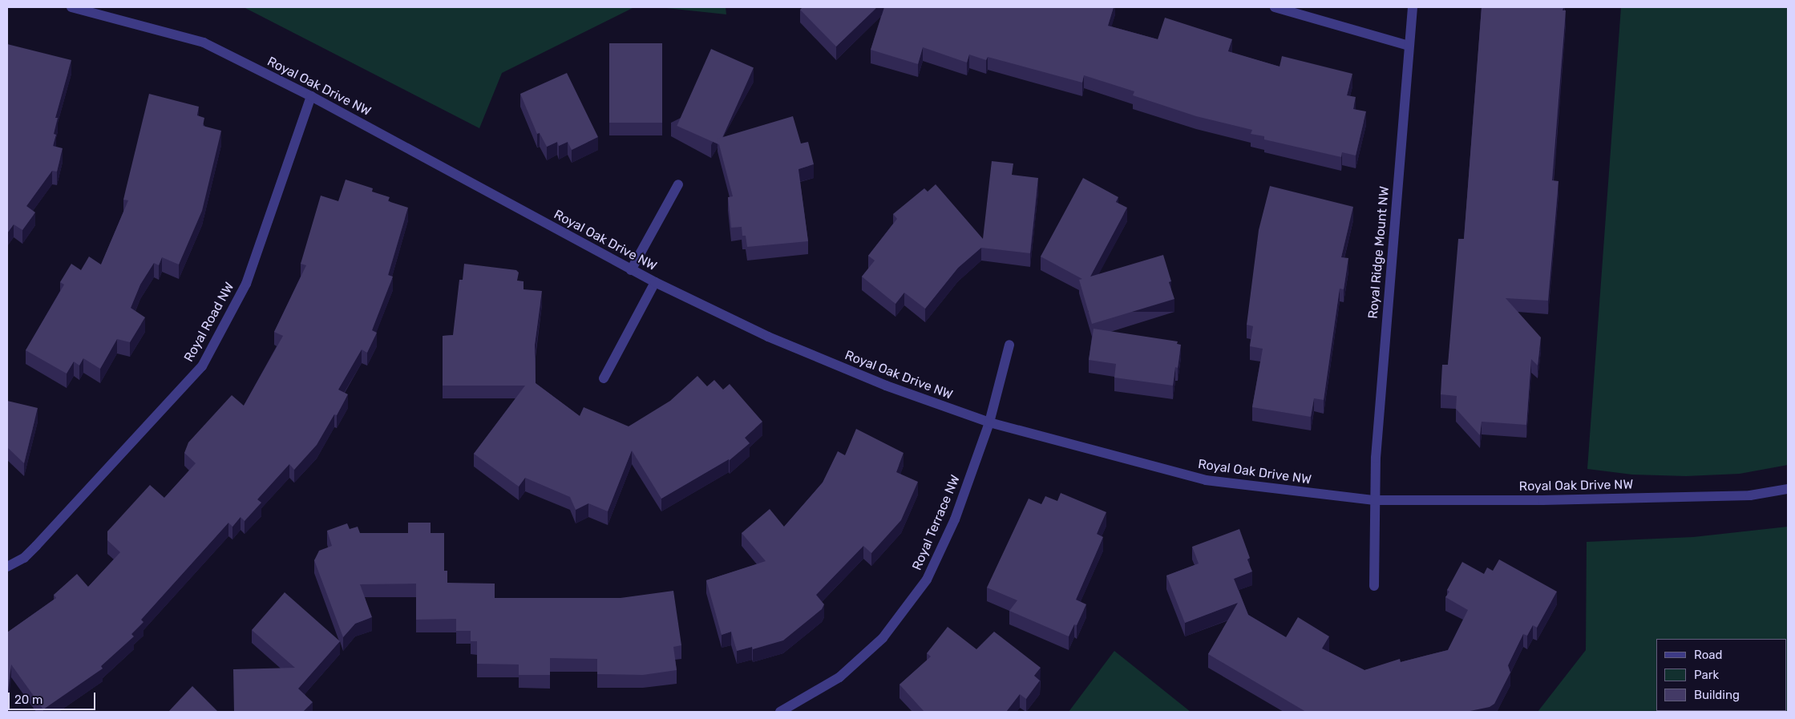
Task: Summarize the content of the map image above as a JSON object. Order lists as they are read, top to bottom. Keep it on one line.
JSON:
{"streets":{"street":["Royal Oak Drive NW","Royal Ridge Mount NW","Royal Road NW","Royal Terrace NW"]},"crossings":[["Royal Oak Drive NW","Royal Ridge Mount NW"],["Royal Oak Drive NW","Royal Road NW"],["Royal Oak Drive NW","Royal Terrace NW"]],"legend":["Road","Park","Building"],"scale_bar":"20 m"}
